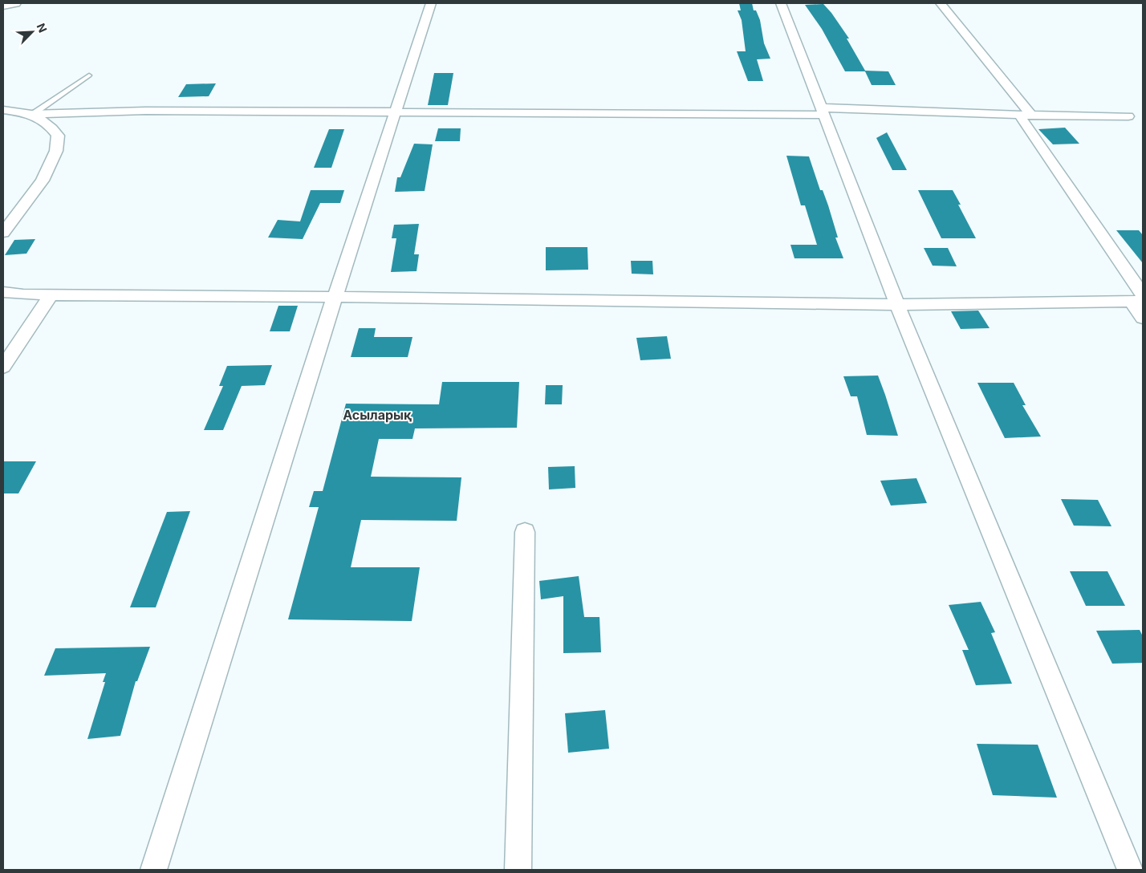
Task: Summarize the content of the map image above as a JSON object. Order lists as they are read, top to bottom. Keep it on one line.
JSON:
{"districts":["Асыларық"],"north":"top right"}
